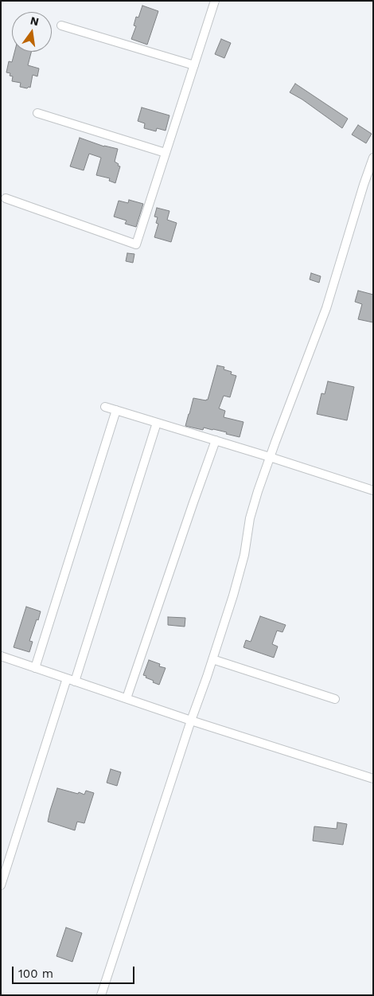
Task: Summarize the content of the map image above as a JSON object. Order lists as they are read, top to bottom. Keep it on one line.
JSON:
{"scale_bar":"100 m","north":"top"}
